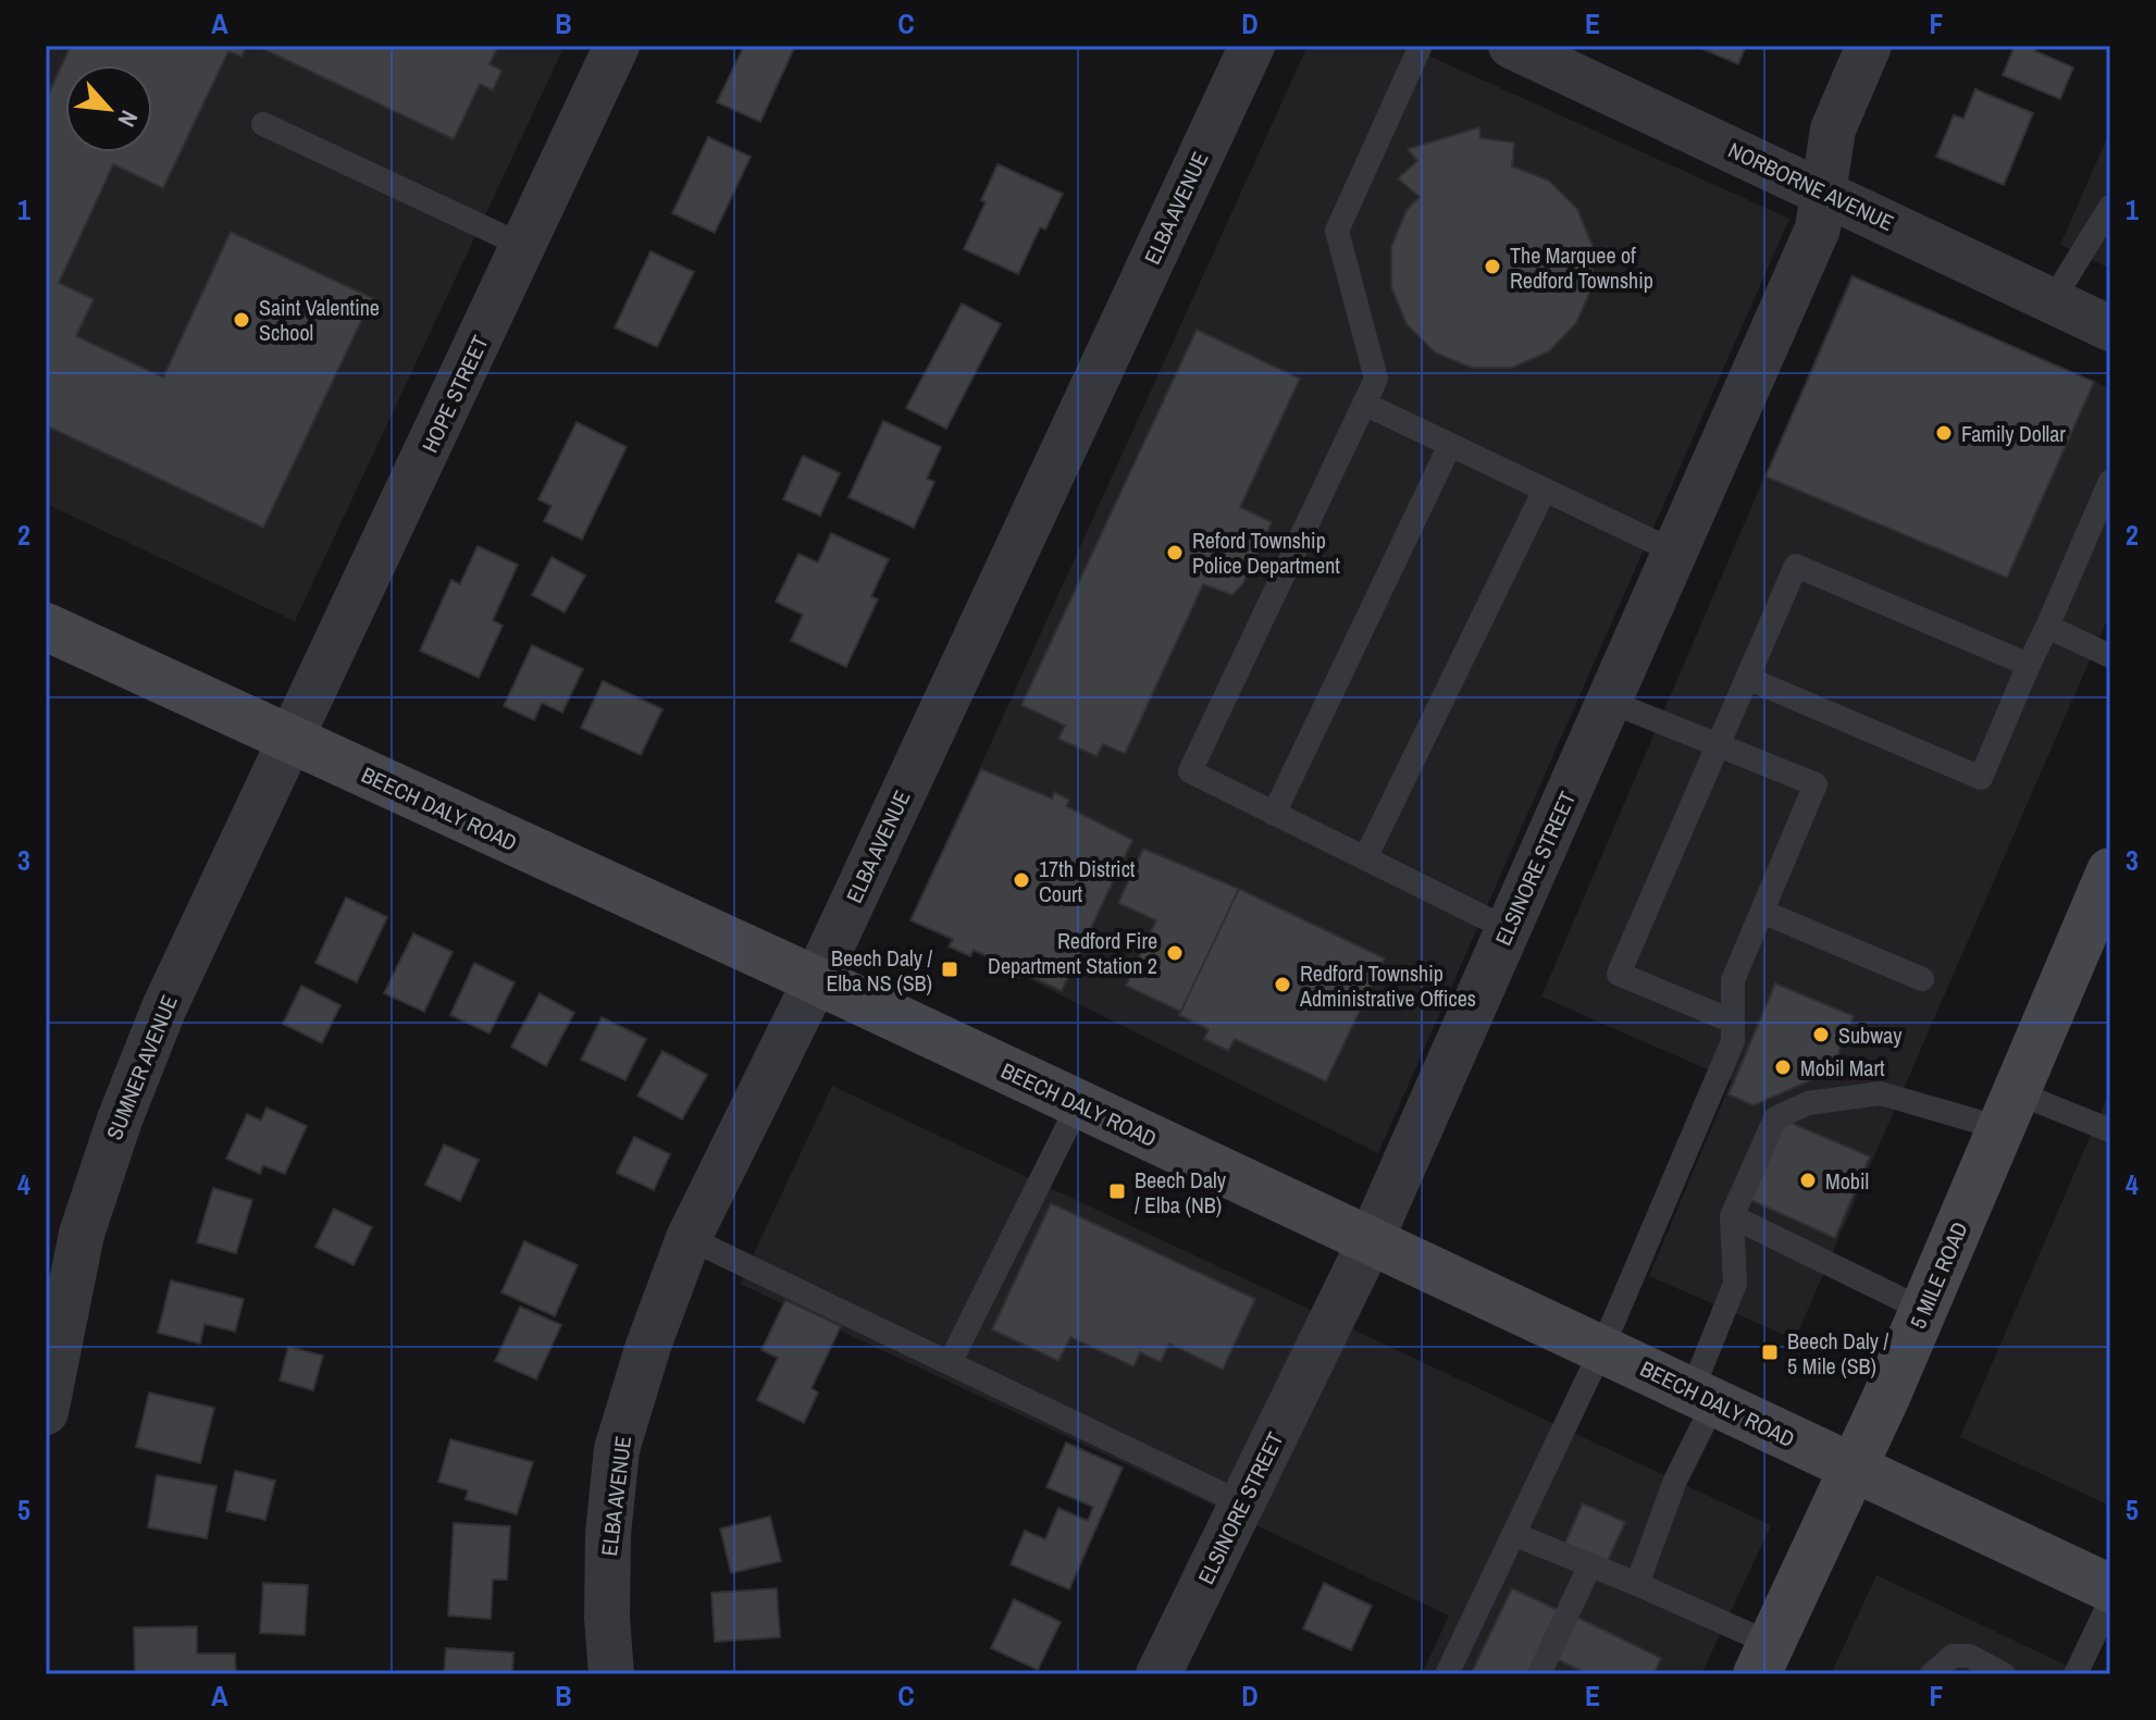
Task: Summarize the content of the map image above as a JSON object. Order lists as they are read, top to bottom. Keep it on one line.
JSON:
{"streets":{"main road":["BEECH DALY ROAD","5 MILE ROAD"],"street":["NORBORNE AVENUE","ELBA AVENUE","HOPE STREET","ELSINORE STREET","SUMNER AVENUE"]},"crossings":[["NORBORNE AVENUE","ELSINORE STREET"],["ELBA AVENUE","BEECH DALY ROAD"],["HOPE STREET","BEECH DALY ROAD"],["HOPE STREET","SUMNER AVENUE"],["BEECH DALY ROAD","ELSINORE STREET"],["BEECH DALY ROAD","SUMNER AVENUE"],["BEECH DALY ROAD","5 MILE ROAD"]],"places":{"other":["The Marquee of Redford Township","Saint Valentine School","Family Dollar","Reford Township Police Department","17th District Court","Redford Fire Department Station 2","Redford Township Administrative Offices","Subway","Mobil Mart","Mobil"],"transit":["Beech Daly / Elba NS (SB)","Beech Daly / Elba (NB)","Beech Daly / 5 Mile (SB)"]},"north":"bottom right","grid":{"columns":["A","B","C","D","E","F"],"rows":["1","2","3","4","5"]}}
